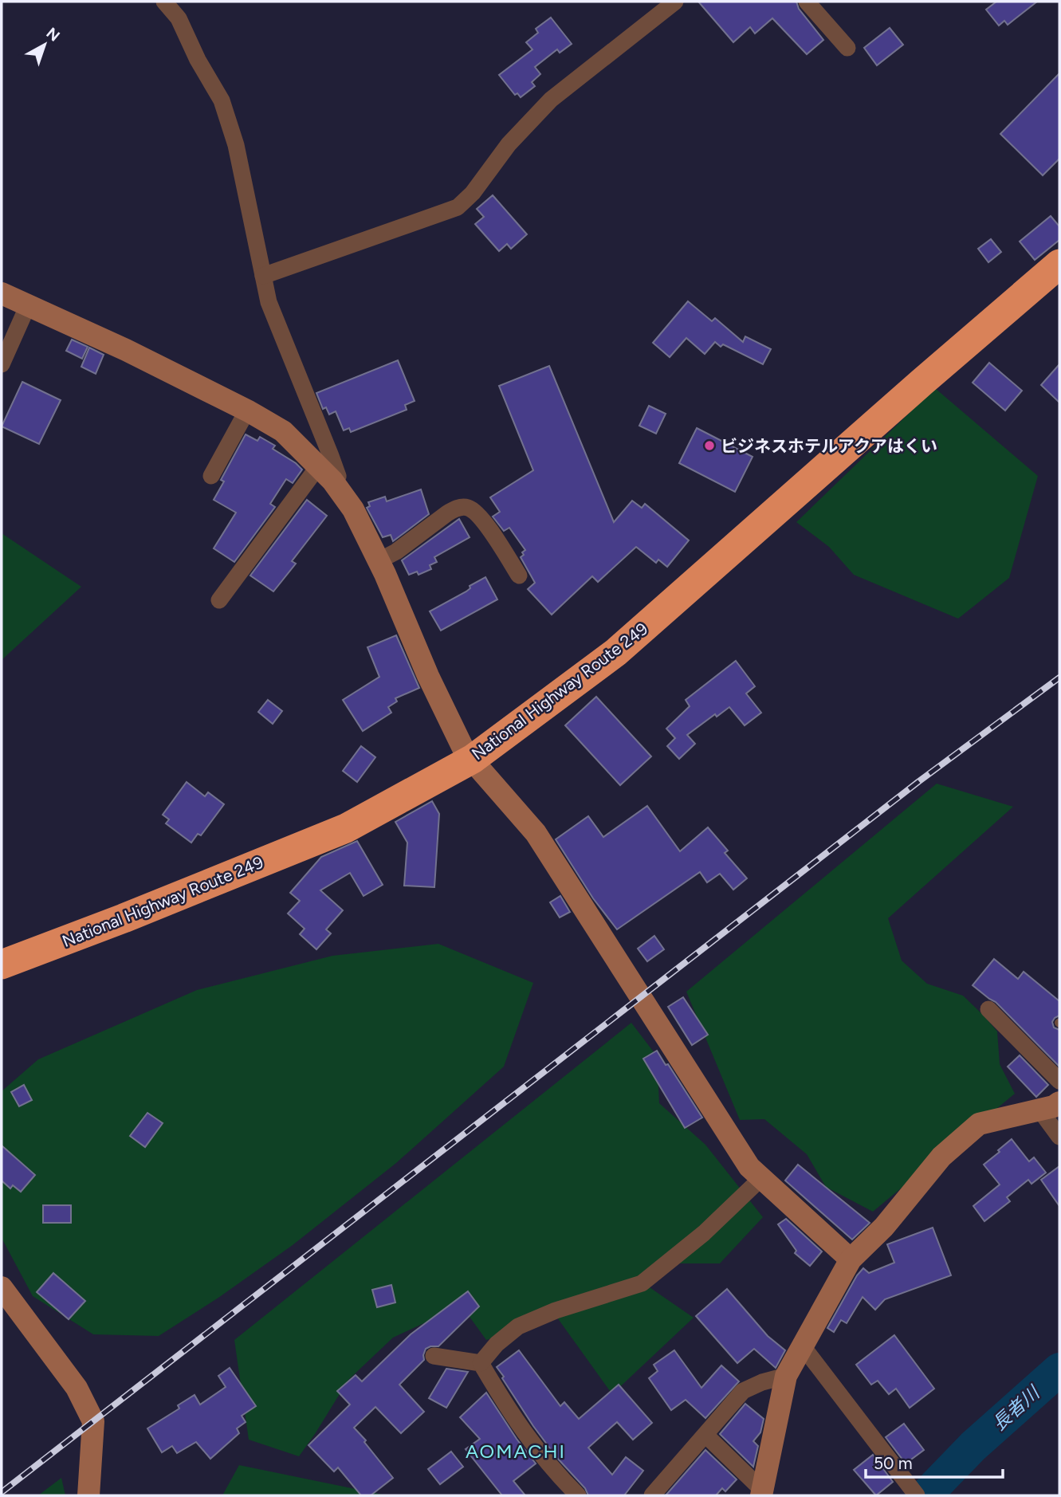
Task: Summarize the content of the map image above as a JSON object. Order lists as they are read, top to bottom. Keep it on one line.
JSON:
{"streets":{"highway":["National Highway Route 249"]},"districts":["AOMACHI"],"water":["長者川"],"places":["ビジネスホテルアクアはくい"],"scale_bar":"50 m","north":"top right"}
